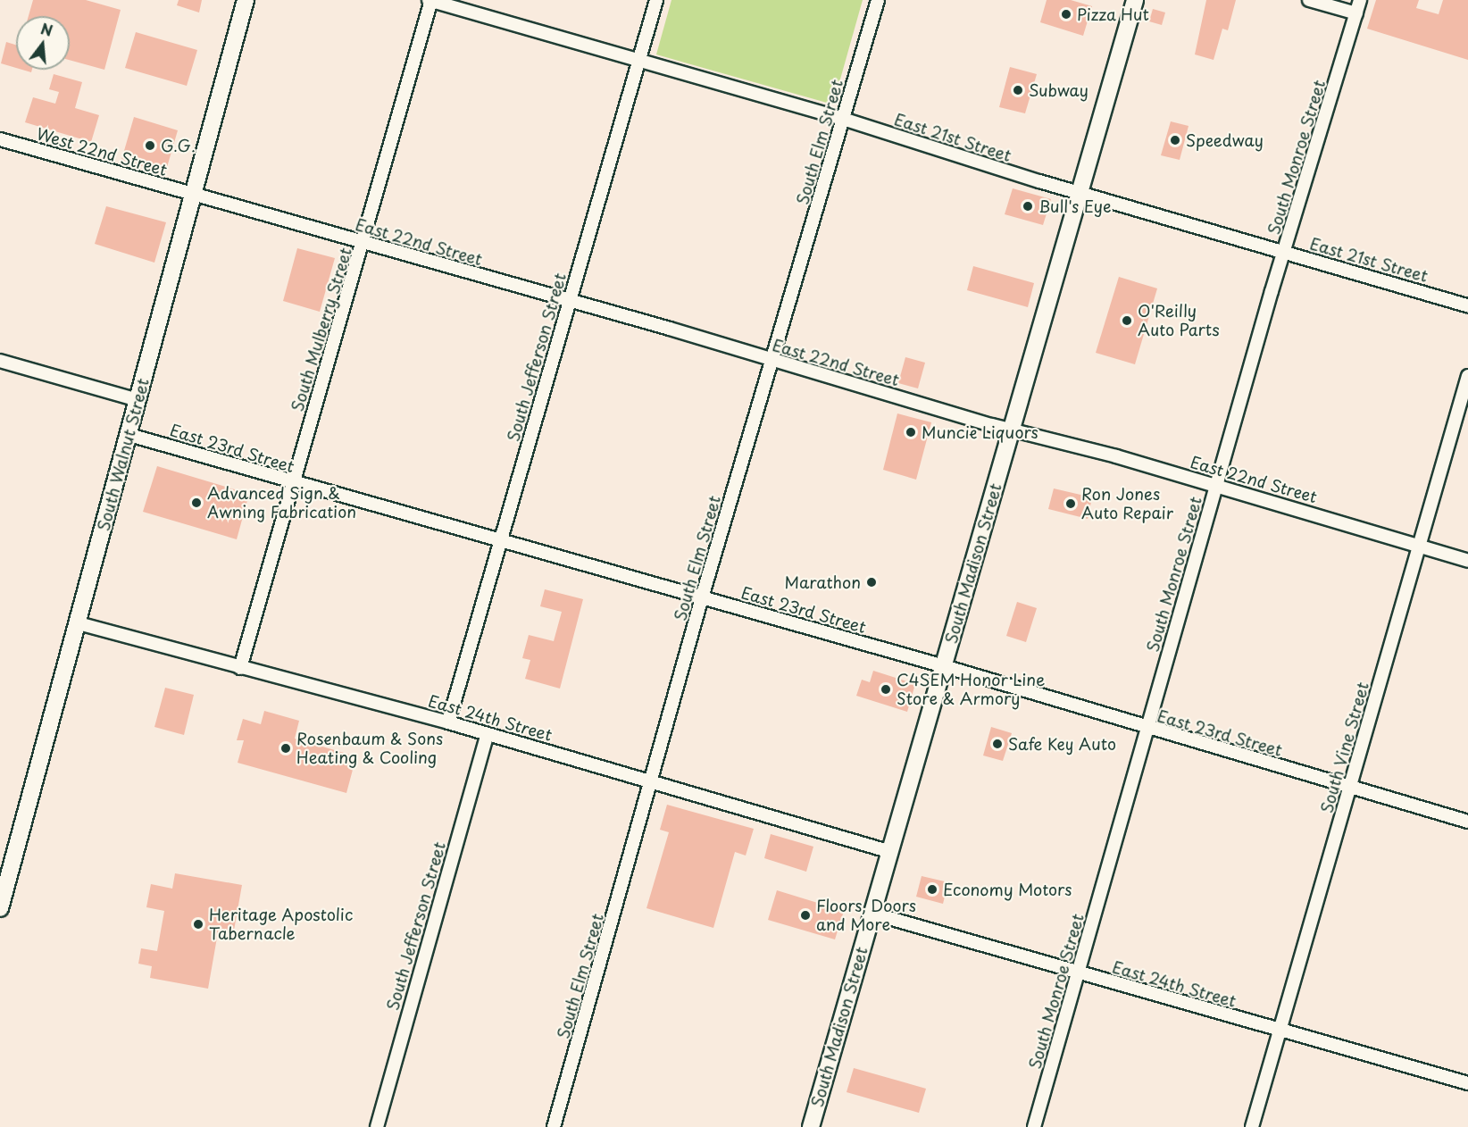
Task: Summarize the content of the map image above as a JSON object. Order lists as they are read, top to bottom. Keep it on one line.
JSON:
{"streets":{"main road":["South Walnut Street","South Madison Street"],"street":["East 21st Street","South Elm Street","West 22nd Street","South Monroe Street","East 22nd Street","South Mulberry Street","South Jefferson Street","East 23rd Street","East 24th Street","South Vine Street"]},"crossings":[["East 21st Street","South Elm Street"],["East 21st Street","South Monroe Street"],["East 21st Street","South Mulberry Street"],["East 21st Street","South Jefferson Street"],["East 21st Street","South Madison Street"],["South Elm Street","East 22nd Street"],["South Elm Street","East 23rd Street"],["South Elm Street","East 24th Street"],["West 22nd Street","East 22nd Street"],["West 22nd Street","South Walnut Street"],["South Monroe Street","East 22nd Street"],["South Monroe Street","East 23rd Street"],["South Monroe Street","East 24th Street"],["East 22nd Street","South Mulberry Street"],["East 22nd Street","South Jefferson Street"],["East 22nd Street","South Walnut Street"],["East 22nd Street","South Madison Street"],["East 22nd Street","South Vine Street"],["South Mulberry Street","East 23rd Street"],["South Mulberry Street","East 24th Street"],["South Jefferson Street","East 23rd Street"],["South Jefferson Street","East 24th Street"],["East 23rd Street","South Walnut Street"],["East 23rd Street","South Madison Street"],["East 23rd Street","South Vine Street"],["South Walnut Street","East 24th Street"],["South Madison Street","East 24th Street"],["East 24th Street","South Vine Street"]],"places":["Pizza Hut","Subway","Speedway","G.G.","Bull's Eye","O'Reilly Auto Parts","Muncie Liquors","Advanced Sign & Awning Fabrication","Ron Jones Auto Repair","Marathon","C4SEM Honor Line Store & Armory","Safe Key Auto","Rosenbaum & Sons Heating & Cooling","Economy Motors","Floors, Doors and More","Heritage Apostolic Tabernacle"],"north":"top"}
